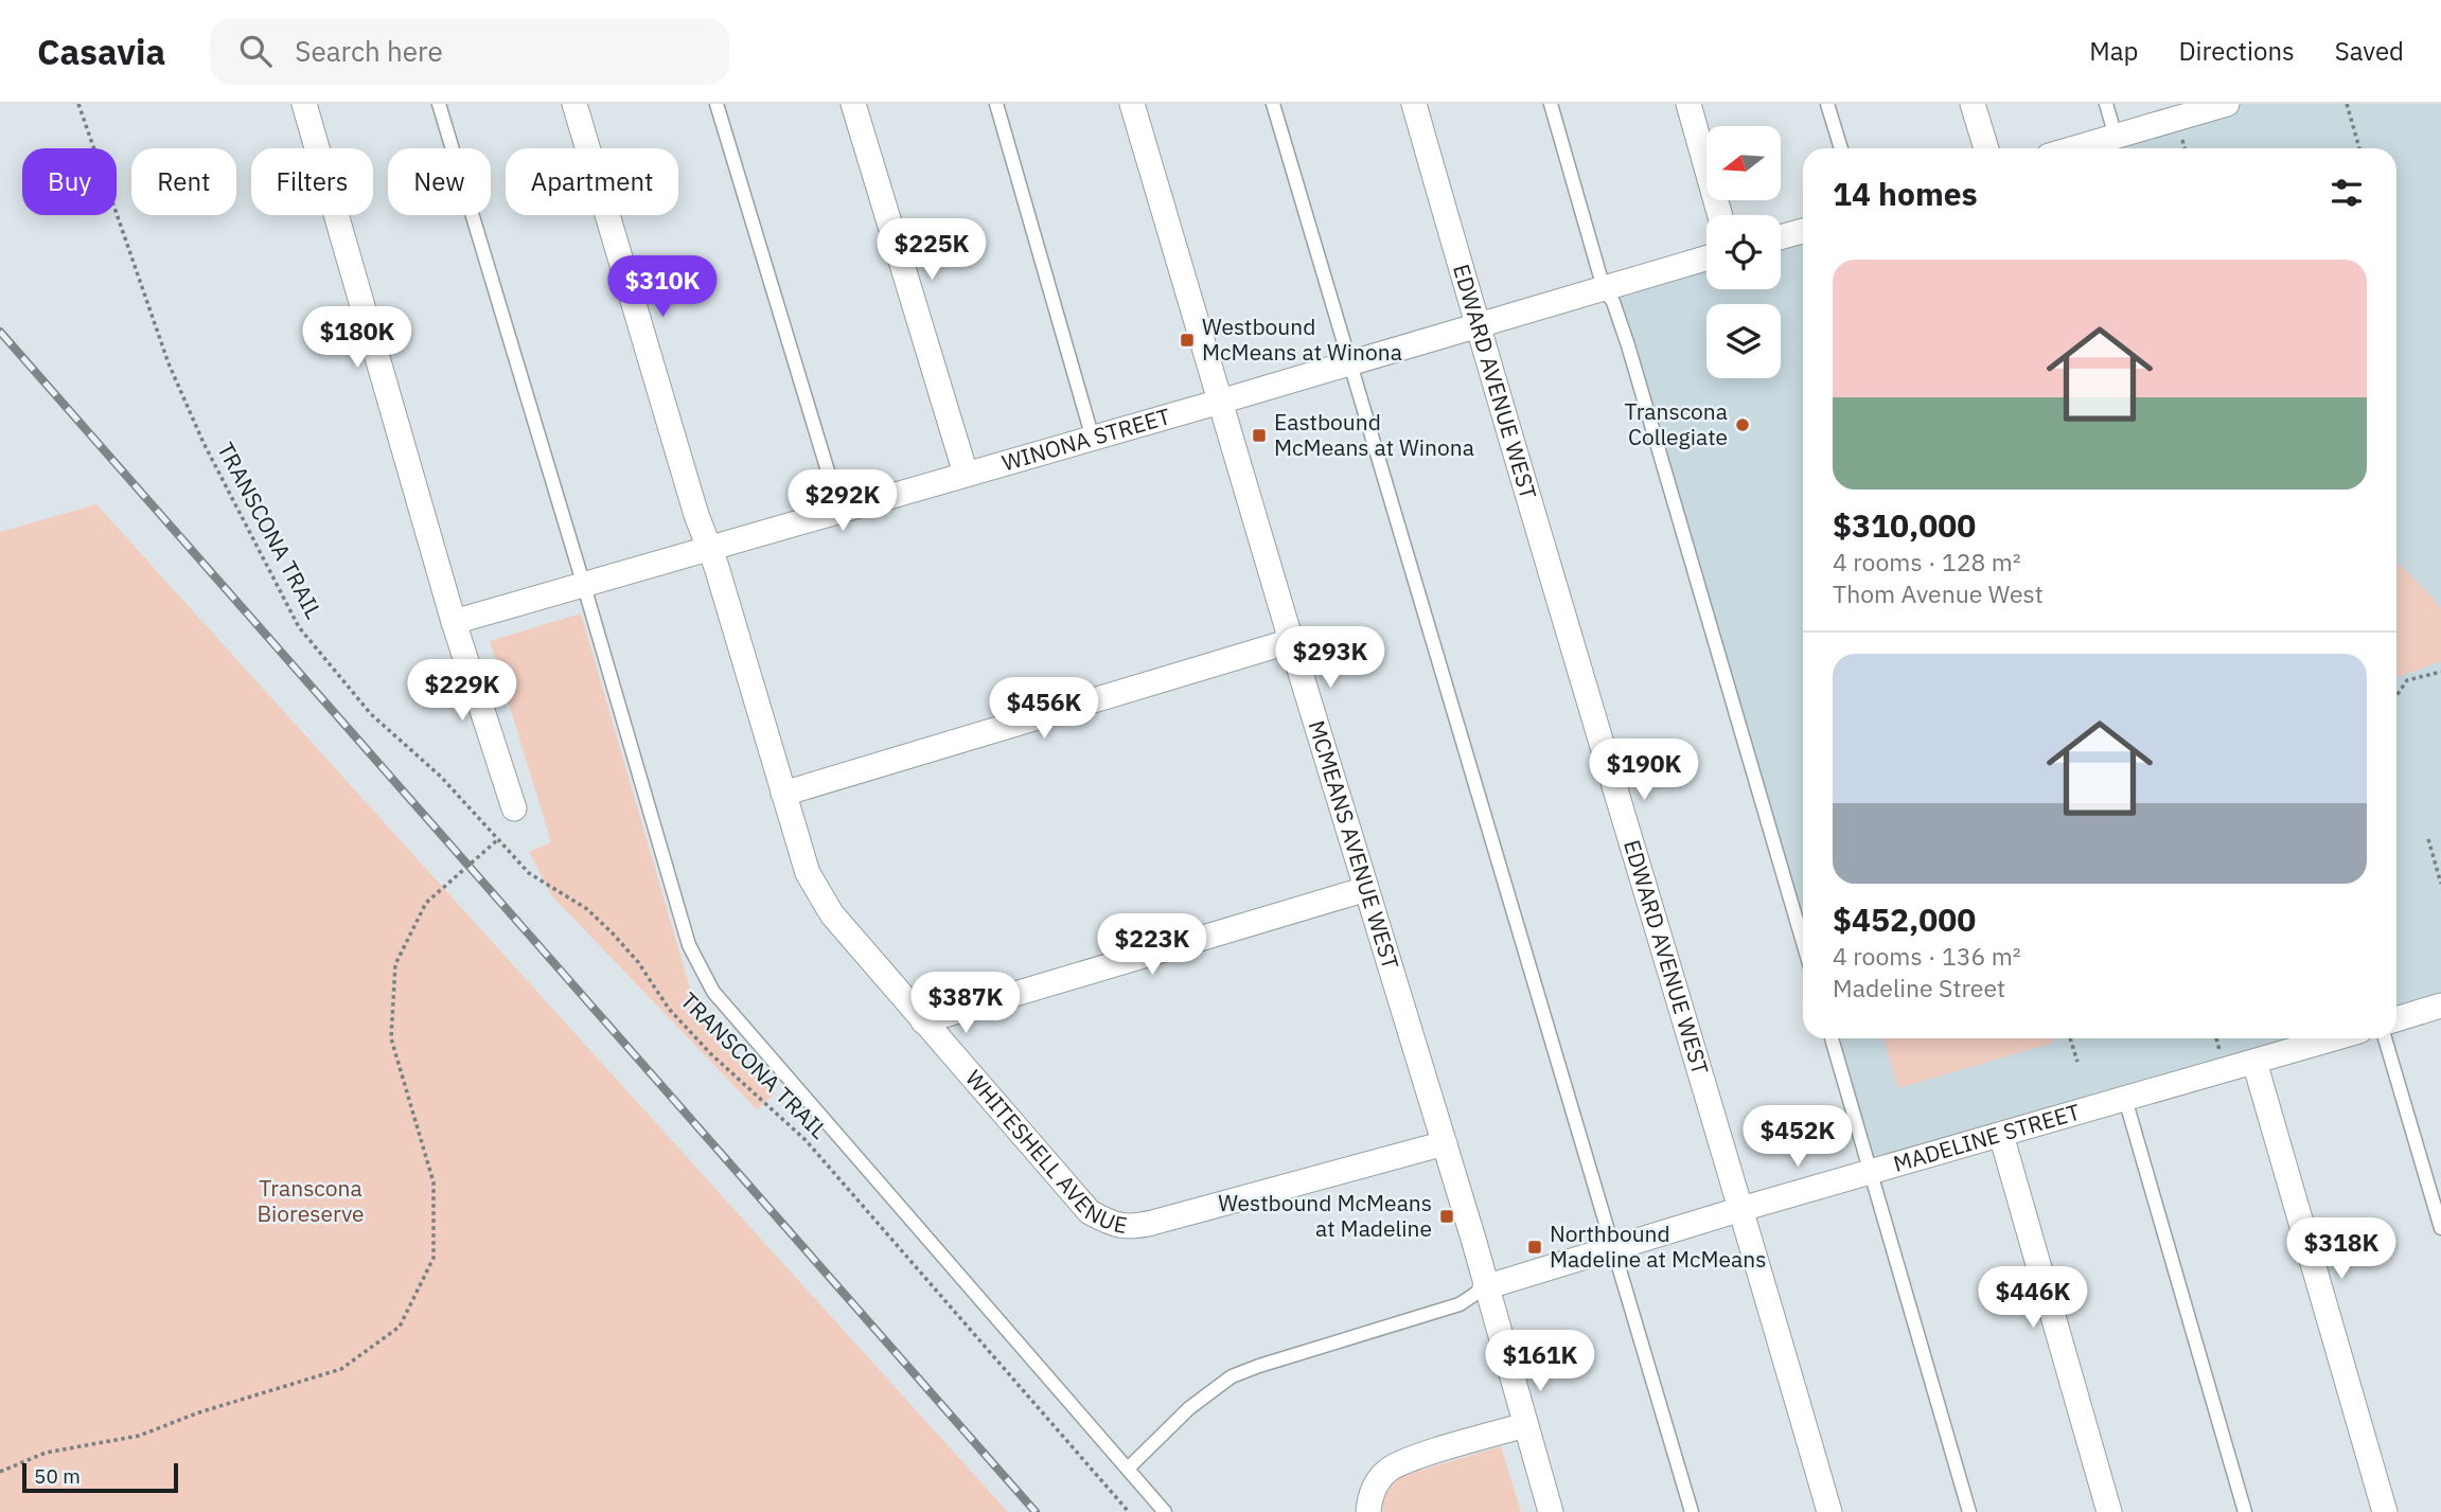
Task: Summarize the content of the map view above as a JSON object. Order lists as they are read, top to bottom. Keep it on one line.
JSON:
{"streets":{"street":["EDWARD AVENUE WEST","WINONA STREET","MCMEANS AVENUE WEST","MADELINE STREET","WHITESHELL AVENUE"],"path":["TRANSCONA TRAIL"]},"crossings":[["EDWARD AVENUE WEST","WINONA STREET"],["EDWARD AVENUE WEST","MADELINE STREET"],["WINONA STREET","MCMEANS AVENUE WEST"],["WINONA STREET","WHITESHELL AVENUE"],["MCMEANS AVENUE WEST","MADELINE STREET"],["MCMEANS AVENUE WEST","WHITESHELL AVENUE"]],"parks":["Transcona Bioreserve"],"places":{"transit":["Westbound McMeans at Winona","Eastbound McMeans at Winona","Westbound McMeans at Madeline","Northbound Madeline at McMeans"],"other":["Transcona Collegiate"]},"scale_bar":"50 m","north":"left","page":{"header":"Casavia","search":"Search here","nav":["Map","Directions","Saved"],"chip":["Buy","Rent","Filters","New","Apartment"],"heading":"14 homes","price":["$225K","$310K","$180K","$292K","$293K","$229K","$456K","$190K","$223K","$387K","$452K","$318K","$446K","$161K"],"list":[{"name":"$310,000","note":"4 rooms · 128 m² · Thom Avenue West"},{"name":"$452,000","note":"4 rooms · 136 m² · Madeline Street"}],"scale":"50 m"}}
